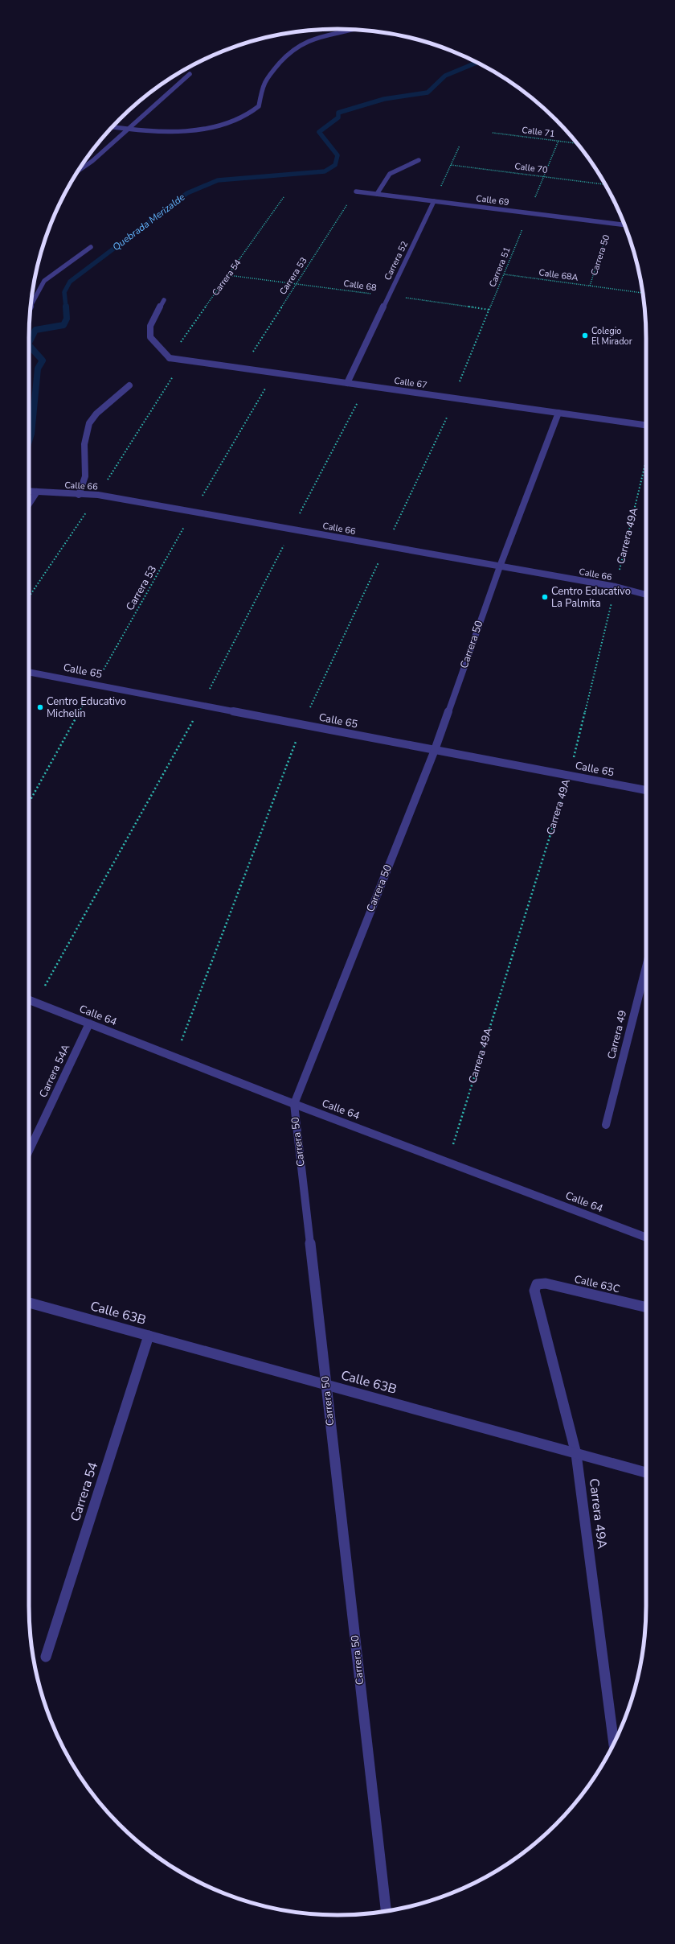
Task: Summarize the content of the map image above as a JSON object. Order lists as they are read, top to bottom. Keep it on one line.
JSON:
{"streets":{"street":["Calle 69","Carrera 50","Carrera 52","Carrera 54","Calle 67","Calle 66","Carrera 49A","Calle 65","Calle 64","Carrera 49","Carrera 54A","Calle 63C","Calle 63B"],"path":["Calle 71","Calle 70","Carrera 51","Calle 68A","Carrera 53","Calle 68"]},"crossings":[["Calle 71","Carrera 51"],["Calle 70","Carrera 51"],["Calle 69","Carrera 50"],["Calle 69","Carrera 52"],["Calle 69","Carrera 51"],["Calle 69","Carrera 53"],["Carrera 50","Calle 68A"],["Carrera 50","Calle 67"],["Carrera 50","Calle 66"],["Carrera 50","Calle 65"],["Carrera 50","Calle 64"],["Carrera 50","Calle 63B"],["Carrera 52","Calle 68"],["Carrera 52","Calle 67"],["Carrera 51","Calle 68A"],["Carrera 51","Calle 68"],["Carrera 51","Calle 67"],["Carrera 53","Calle 68"],["Carrera 53","Calle 67"],["Carrera 53","Calle 66"],["Carrera 53","Calle 65"],["Carrera 54","Calle 68"],["Carrera 54","Calle 67"],["Carrera 54","Calle 63B"],["Calle 66","Carrera 49A"],["Carrera 49A","Calle 65"],["Carrera 49A","Calle 64"],["Carrera 49A","Calle 63C"],["Carrera 49A","Calle 63B"],["Calle 64","Carrera 54A"]],"water":["Quebrada Merizalde"],"places":["Colegio El Mirador","Centro Educativo La Palmita","Centro Educativo Michelin"]}
